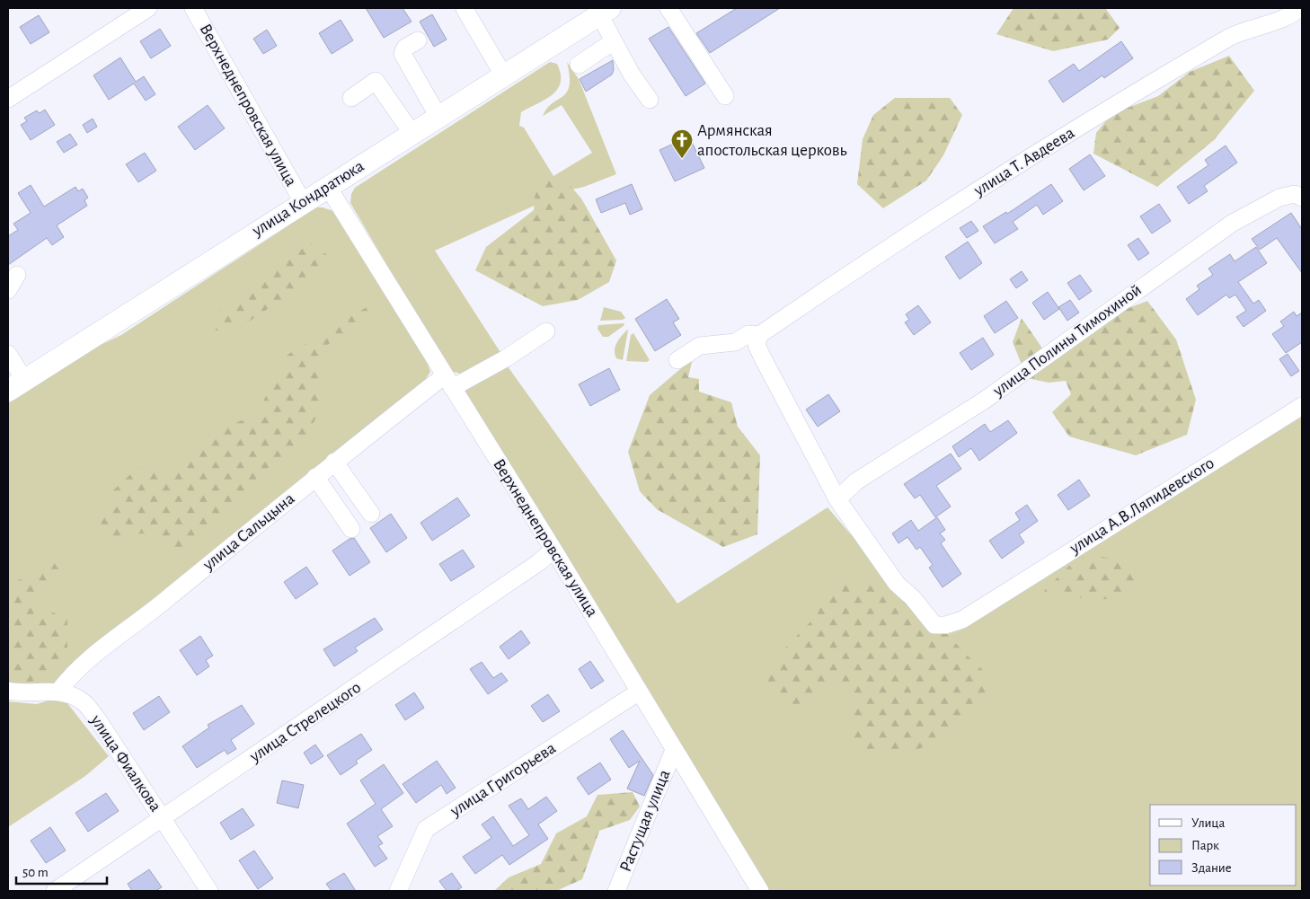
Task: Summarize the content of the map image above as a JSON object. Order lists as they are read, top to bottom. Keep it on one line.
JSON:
{"streets":{"main road":["улица Кондратюка"],"street":["Верхнеднепровская улица","улица Т. Авдеева","улица Полины Тимохиной","улица А.В.Ляпидевского","улица Сальцына","улица Стрелецкого","улица Фиалкова","улица Григорьева","Растущая улица"]},"crossings":[["Верхнеднепровская улица","улица Кондратюка"],["Верхнеднепровская улица","улица Сальцына"],["Верхнеднепровская улица","улица Стрелецкого"],["Верхнеднепровская улица","улица Григорьева"],["Верхнеднепровская улица","Растущая улица"],["улица Полины Тимохиной","улица А.В.Ляпидевского"],["улица Сальцына","улица Фиалкова"],["улица Стрелецкого","улица Фиалкова"]],"places":{"church":["Армянская апостольская церковь"]},"legend":["Улица","Парк","Здание"],"scale_bar":"50 m"}
